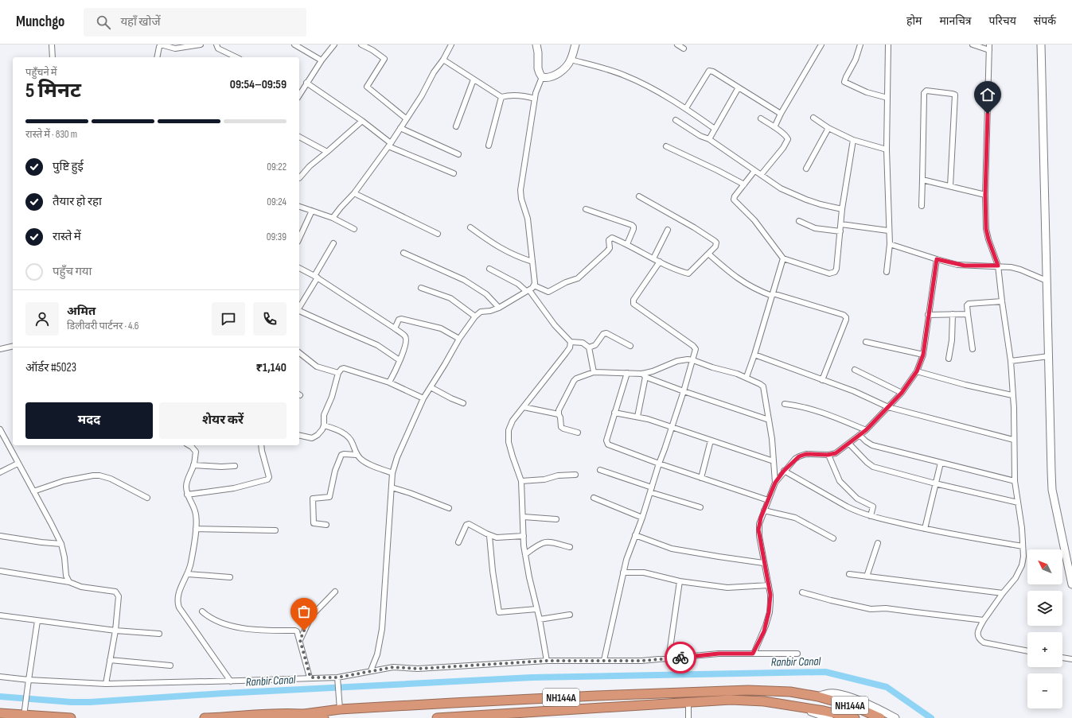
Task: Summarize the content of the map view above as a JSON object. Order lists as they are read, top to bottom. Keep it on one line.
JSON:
{"streets":{"highway":["NH144A"]},"water":["Ranbir Canal"],"north":"top left","page":{"header":"Munchgo","search":"यहाँ खोजें","nav":["होम","मानचित्र","परिचय","संपर्क"],"heading":["5 मिनट","पहुँचने में","09:54–09:59"],"panel":["अमित","डिलीवरी पार्टनर · 4.6","ऑर्डर #5023","₹1,140"],"bar":"रास्ते में · 830 m","list":[["पुष्टि हुई","09:22"],["तैयार हो रहा","09:24"],["रास्ते में","09:39"],"पहुँच गया"],"buttons":["मदद","शेयर करें"],"map_buttons":["+","−"]}}
